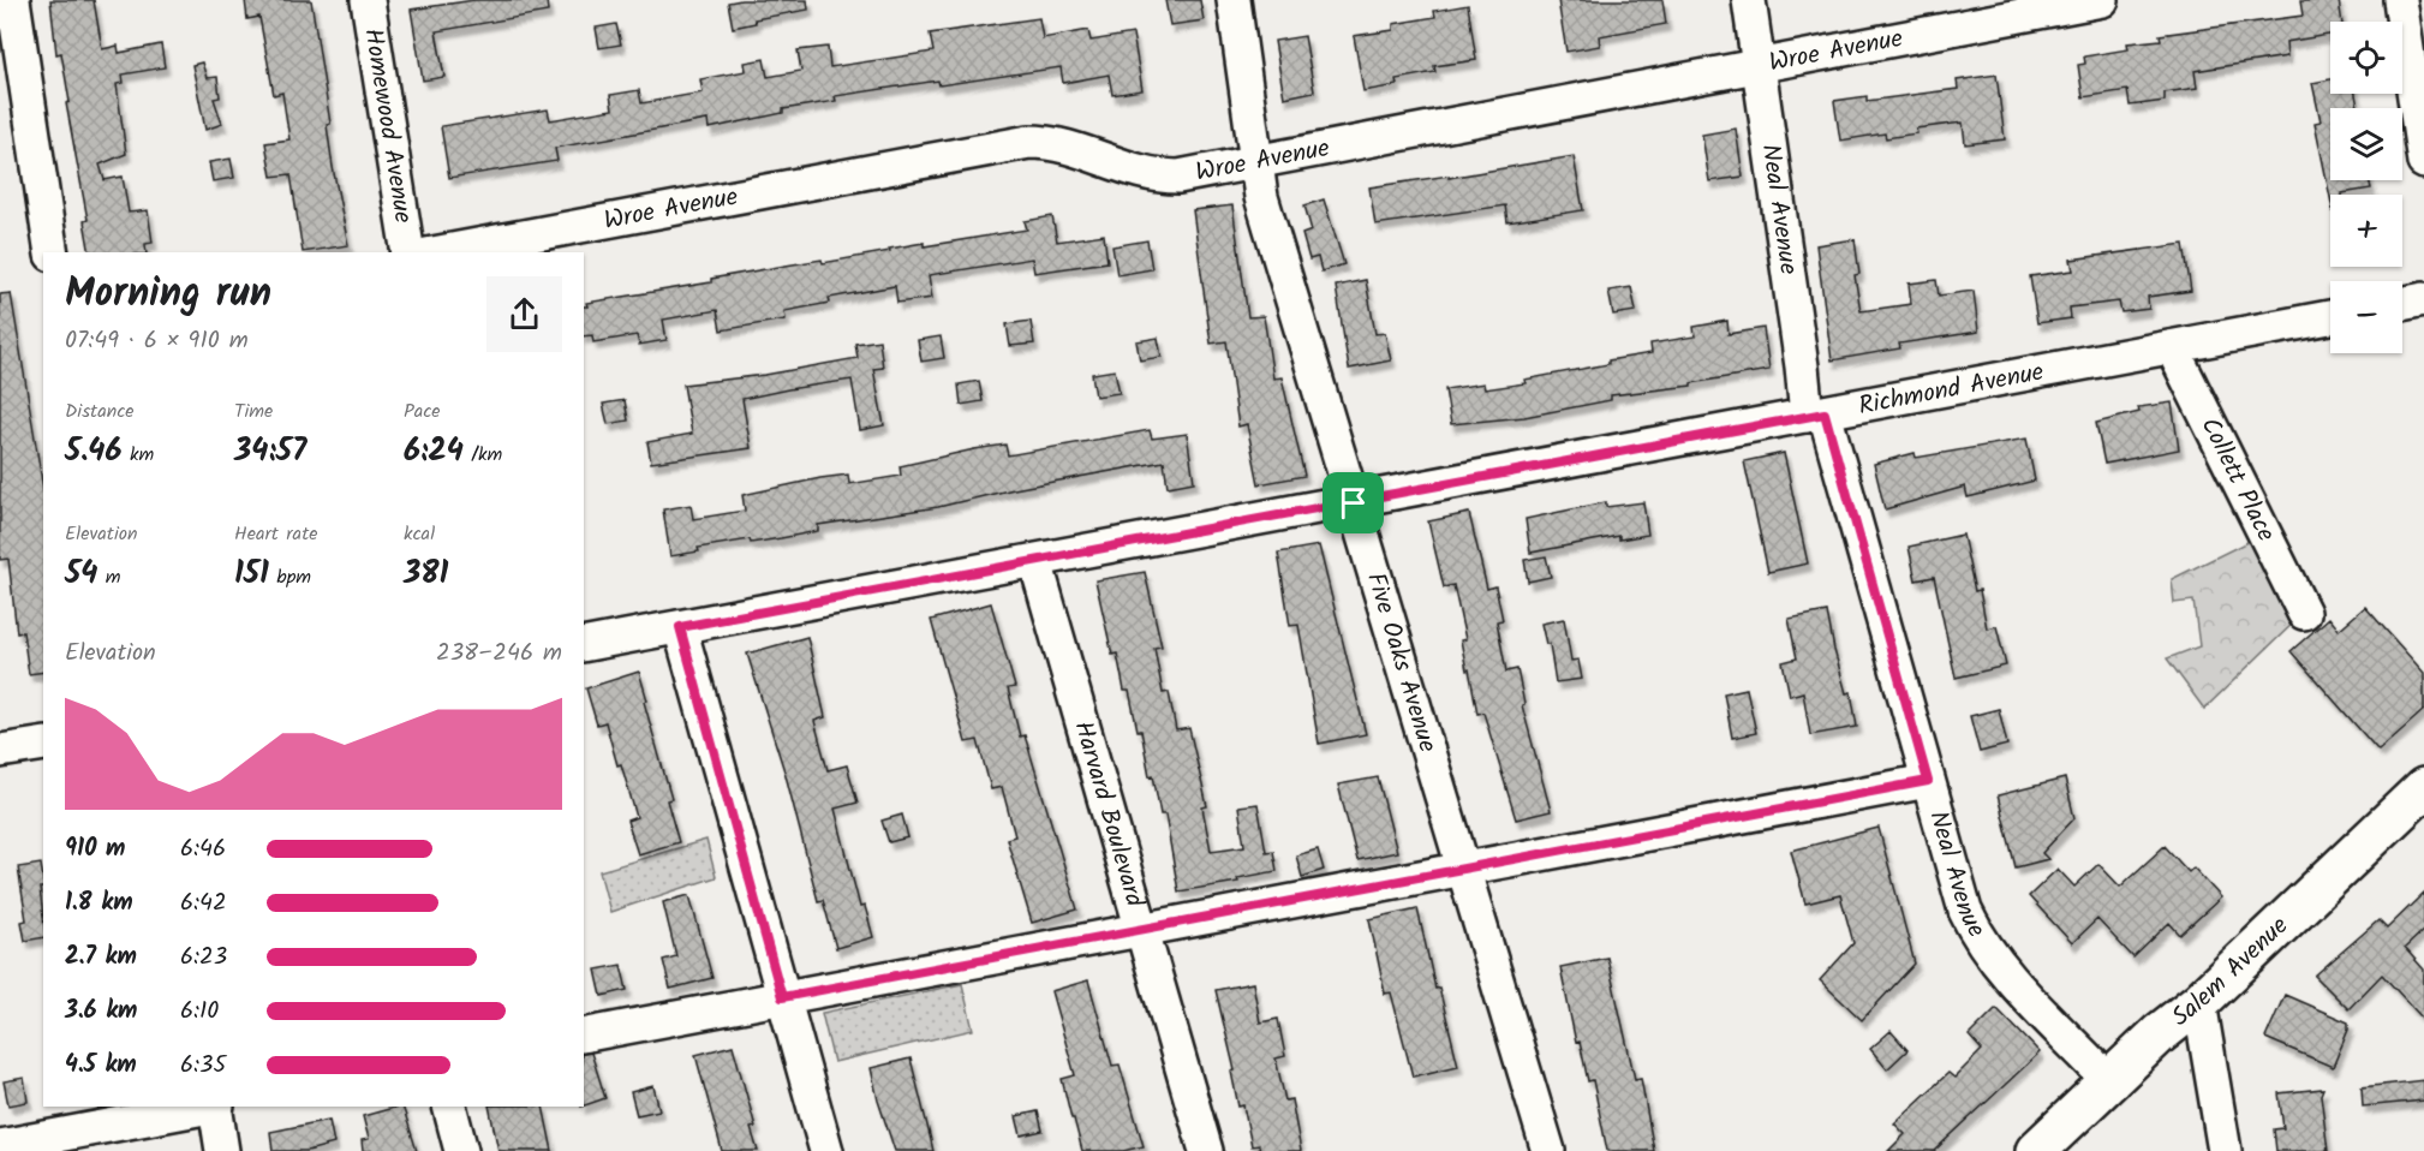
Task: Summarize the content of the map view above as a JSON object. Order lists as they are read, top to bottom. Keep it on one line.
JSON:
{"streets":{"main road":["Salem Avenue"],"street":["Wroe Avenue","Homewood Avenue","Neal Avenue","Richmond Avenue","Collett Place","Five Oaks Avenue","Harvard Boulevard"]},"crossings":[["Wroe Avenue","Neal Avenue"],["Wroe Avenue","Five Oaks Avenue"],["Neal Avenue","Richmond Avenue"],["Neal Avenue","Salem Avenue"],["Richmond Avenue","Collett Place"],["Richmond Avenue","Five Oaks Avenue"],["Richmond Avenue","Harvard Boulevard"]],"page":{"map_buttons":["+","−"],"heading":["Morning run","07:49 · 6 × 910 m"],"stats":[["Distance","5.46 km"],["Time","34:57"],["Pace","6:24 /km"],["Elevation","54 m"],["Heart rate","151 bpm"],["kcal","381"]],"chart":["Elevation","238–246 m"],"list":[{"name":"910 m","note":"6:46"},{"name":"1.8 km","note":"6:42"},{"name":"2.7 km","note":"6:23"},{"name":"3.6 km","note":"6:10"},{"name":"4.5 km","note":"6:35"}]}}
